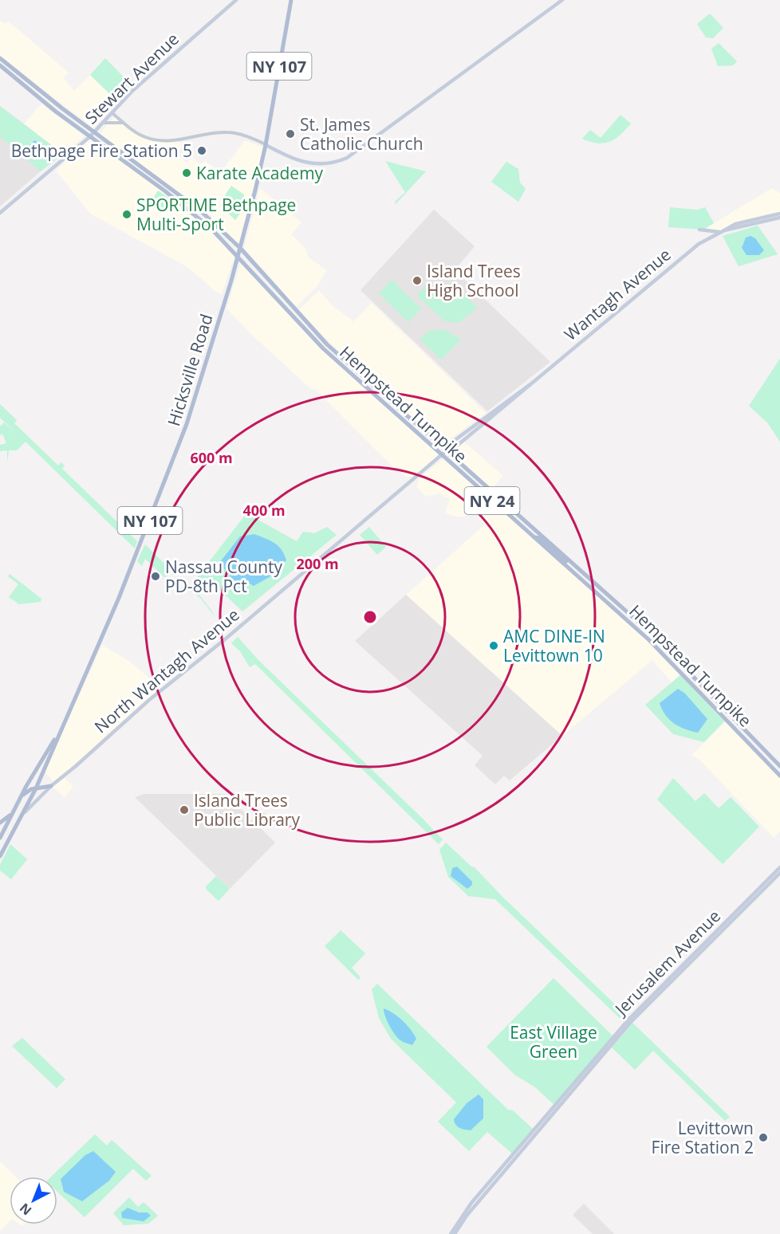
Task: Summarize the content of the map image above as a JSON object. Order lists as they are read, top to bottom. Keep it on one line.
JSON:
{"streets":{"main road":["NY 107","Stewart Avenue","Wantagh Avenue","Hicksville Road","Hempstead Turnpike","NY 24","North Wantagh Avenue","Jerusalem Avenue"]},"crossings":[["Stewart Avenue","Hempstead Turnpike"],["Wantagh Avenue","Hempstead Turnpike"],["Wantagh Avenue","North Wantagh Avenue"],["Hicksville Road","Hempstead Turnpike"],["Hicksville Road","North Wantagh Avenue"],["Hempstead Turnpike","North Wantagh Avenue"]],"parks":["East Village Green"],"places":["St. James Catholic Church","Bethpage Fire Station 5","Karate Academy","SPORTIME Bethpage Multi-Sport","Island Trees High School","Nassau County PD-8th Pct","AMC DINE-IN Levittown 10","Island Trees Public Library","Levittown Fire Station 2"],"north":"bottom left","rings":["600 m","400 m","200 m"]}
